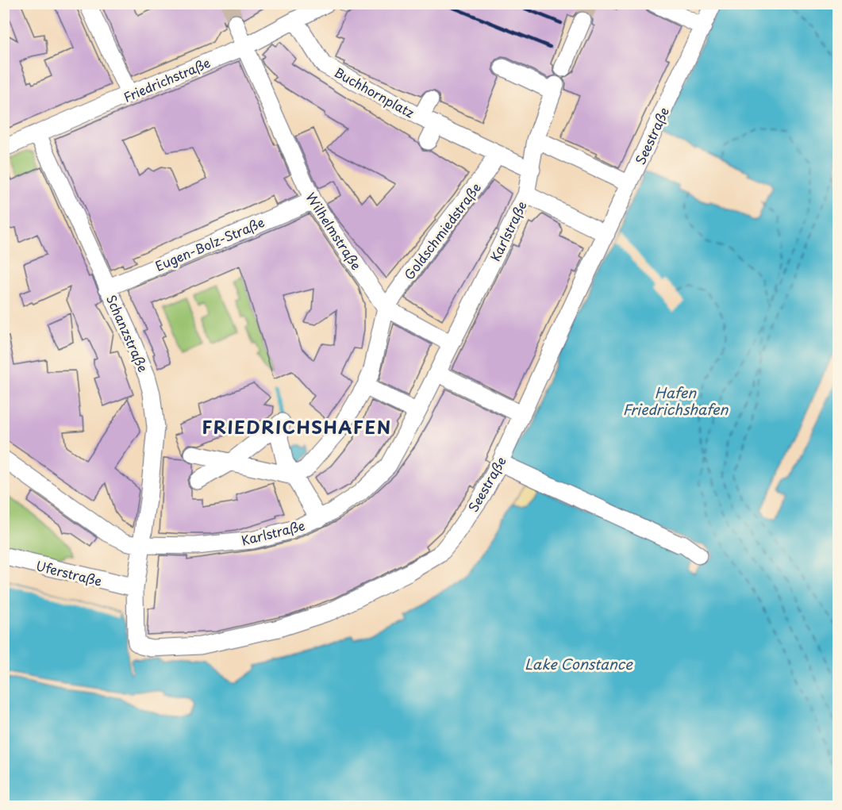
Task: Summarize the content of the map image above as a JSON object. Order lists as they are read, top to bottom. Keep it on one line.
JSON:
{"streets":{"street":["Friedrichstraße","Buchhornplatz","Seestraße","Wilhelmstraße","Goldschmiedstraße","Karlstraße","Eugen-Bolz-Straße","Schanzstraße","Uferstraße"]},"crossings":[["Friedrichstraße","Buchhornplatz"],["Friedrichstraße","Wilhelmstraße"],["Friedrichstraße","Schanzstraße"],["Buchhornplatz","Goldschmiedstraße"],["Seestraße","Karlstraße"],["Seestraße","Schanzstraße"],["Seestraße","Uferstraße"],["Wilhelmstraße","Goldschmiedstraße"],["Wilhelmstraße","Eugen-Bolz-Straße"],["Karlstraße","Schanzstraße"],["Eugen-Bolz-Straße","Schanzstraße"]],"districts":["FRIEDRICHSHAFEN"],"water":["Hafen Friedrichshafen","Lake Constance"]}
